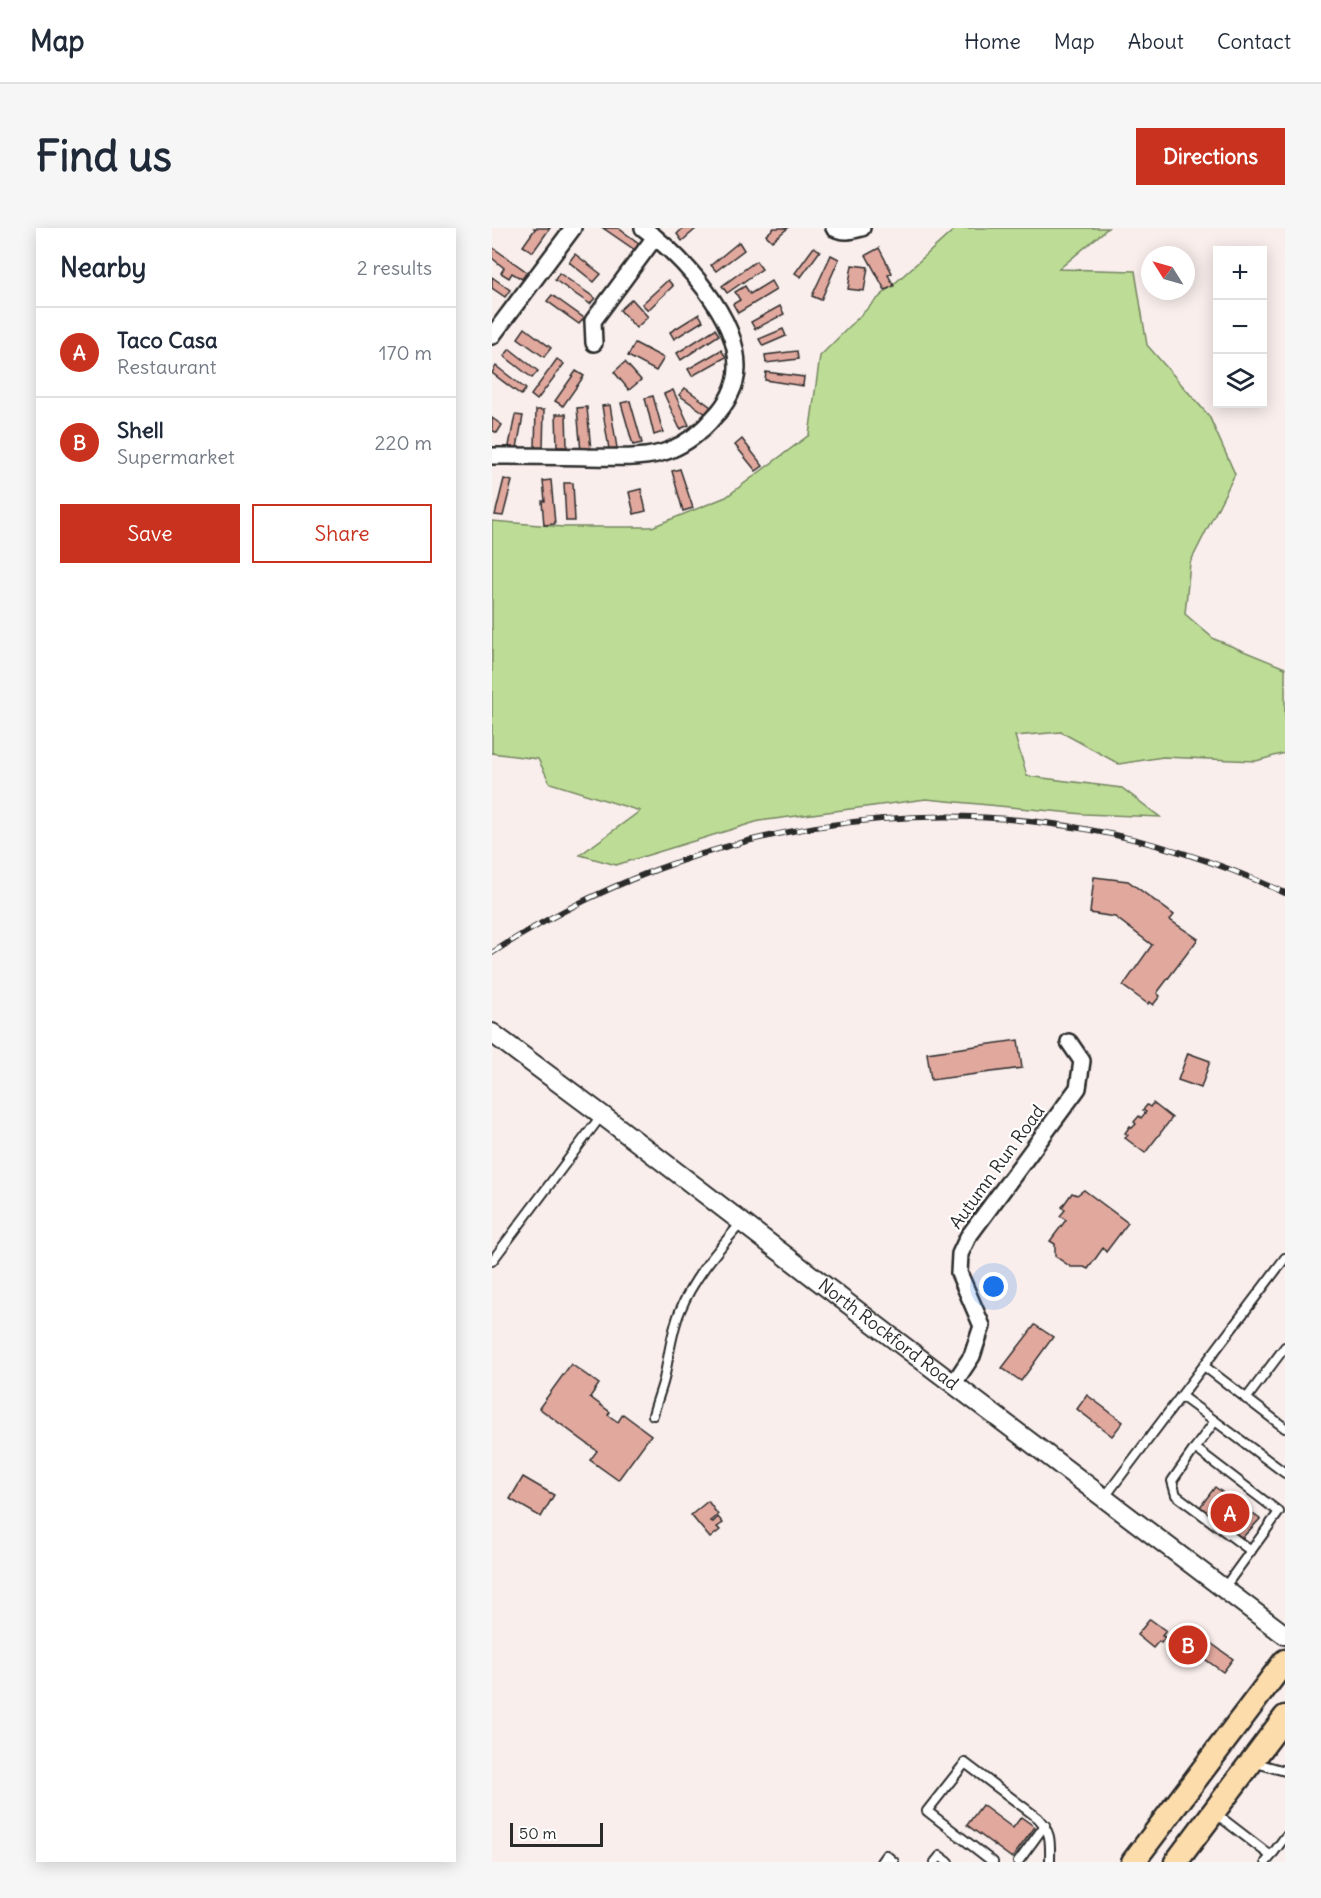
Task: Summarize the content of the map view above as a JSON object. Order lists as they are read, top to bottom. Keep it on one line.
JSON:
{"streets":{"street":["Autumn Run Road","North Rockford Road"]},"crossings":[["Autumn Run Road","North Rockford Road"]],"scale_bar":"50 m","north":"top left","page":{"header":"Map","nav":["Home","Map","About","Contact"],"buttons":["Directions",["Save","Share"]],"title":"Find us","heading":["Nearby","2 results"],"map_buttons":["+","−"],"list":[{"mark":"A","name":"Taco Casa","note":"Restaurant","value":"170 m"},{"mark":"B","name":"Shell","note":"Supermarket","value":"220 m"}],"pins":["A","B"],"scale":"50 m"}}
